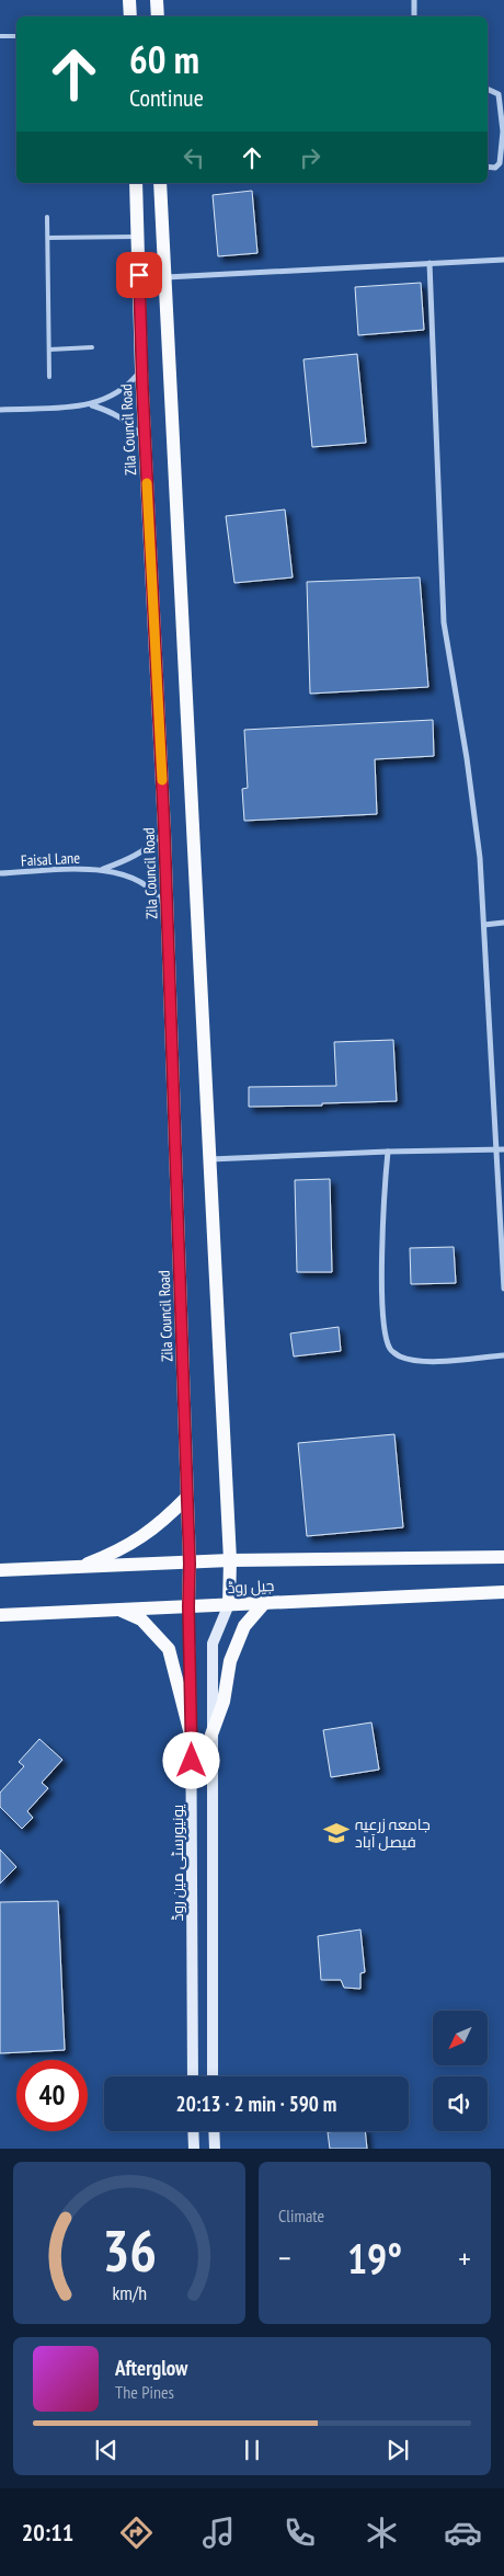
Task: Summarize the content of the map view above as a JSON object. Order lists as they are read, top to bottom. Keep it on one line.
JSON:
{"streets":{"main road":["Zila Council Road","جیل روڈ"],"street":["Faisal Lane","یونیورسٹی مین روڈ"]},"crossings":[["Zila Council Road","Faisal Lane"],["Zila Council Road","جیل روڈ"],["Zila Council Road","یونیورسٹی مین روڈ"],["جیل روڈ","یونیورسٹی مین روڈ"]],"places":{"school or university":["جامعہ زرعیہ فیصل آباد"]},"north":"bottom left","page":{"turn":["60 m","Continue"],"limit":"40","trip":"20:13 · 2 min · 590 m","tile":"Climate","heat":["−","19°","+"],"song":["Afterglow","The Pines"],"tabs":"20:11","gauge":["36","km/h"]}}
